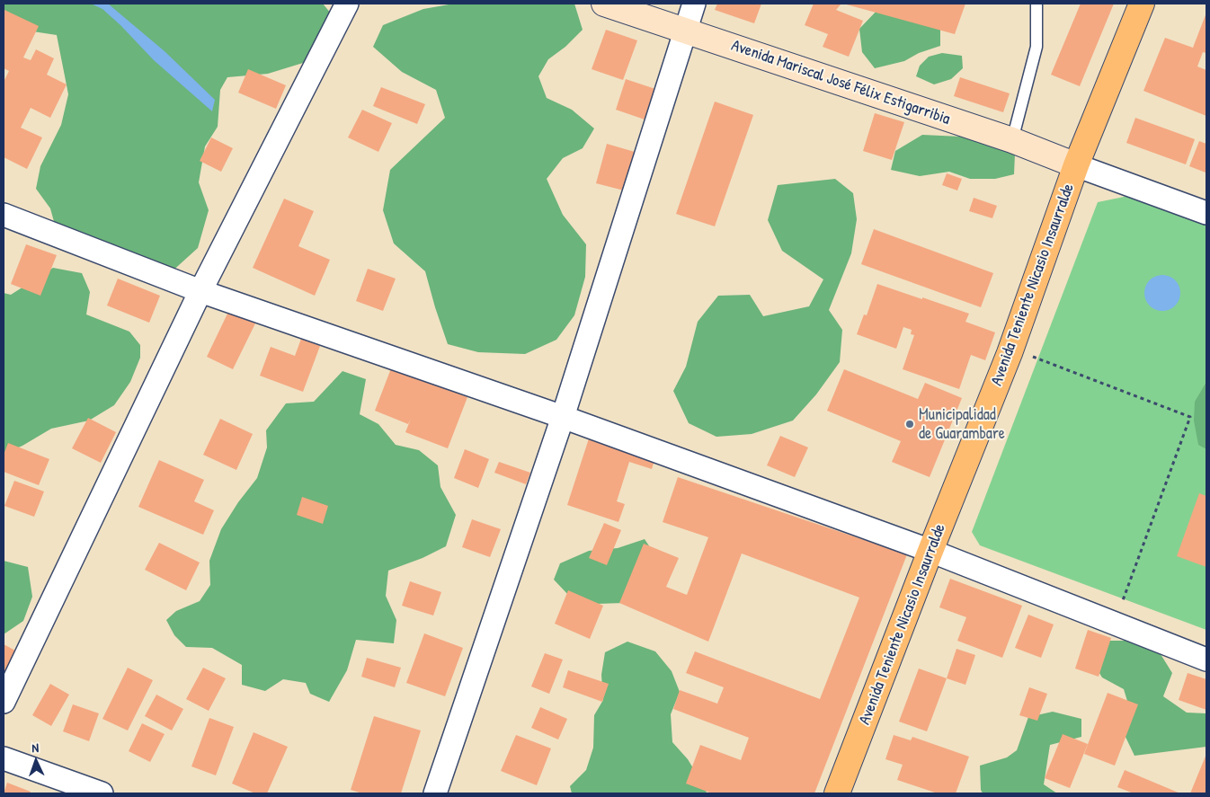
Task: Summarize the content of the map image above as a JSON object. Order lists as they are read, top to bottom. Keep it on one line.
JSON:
{"streets":{"main road":["Avenida Mariscal José Félix Estigarribia","Avenida Teniente Nicasio Insaurralde"]},"crossings":[["Avenida Mariscal José Félix Estigarribia","Avenida Teniente Nicasio Insaurralde"]],"places":["Municipalidad de Guarambare"],"north":"top"}
